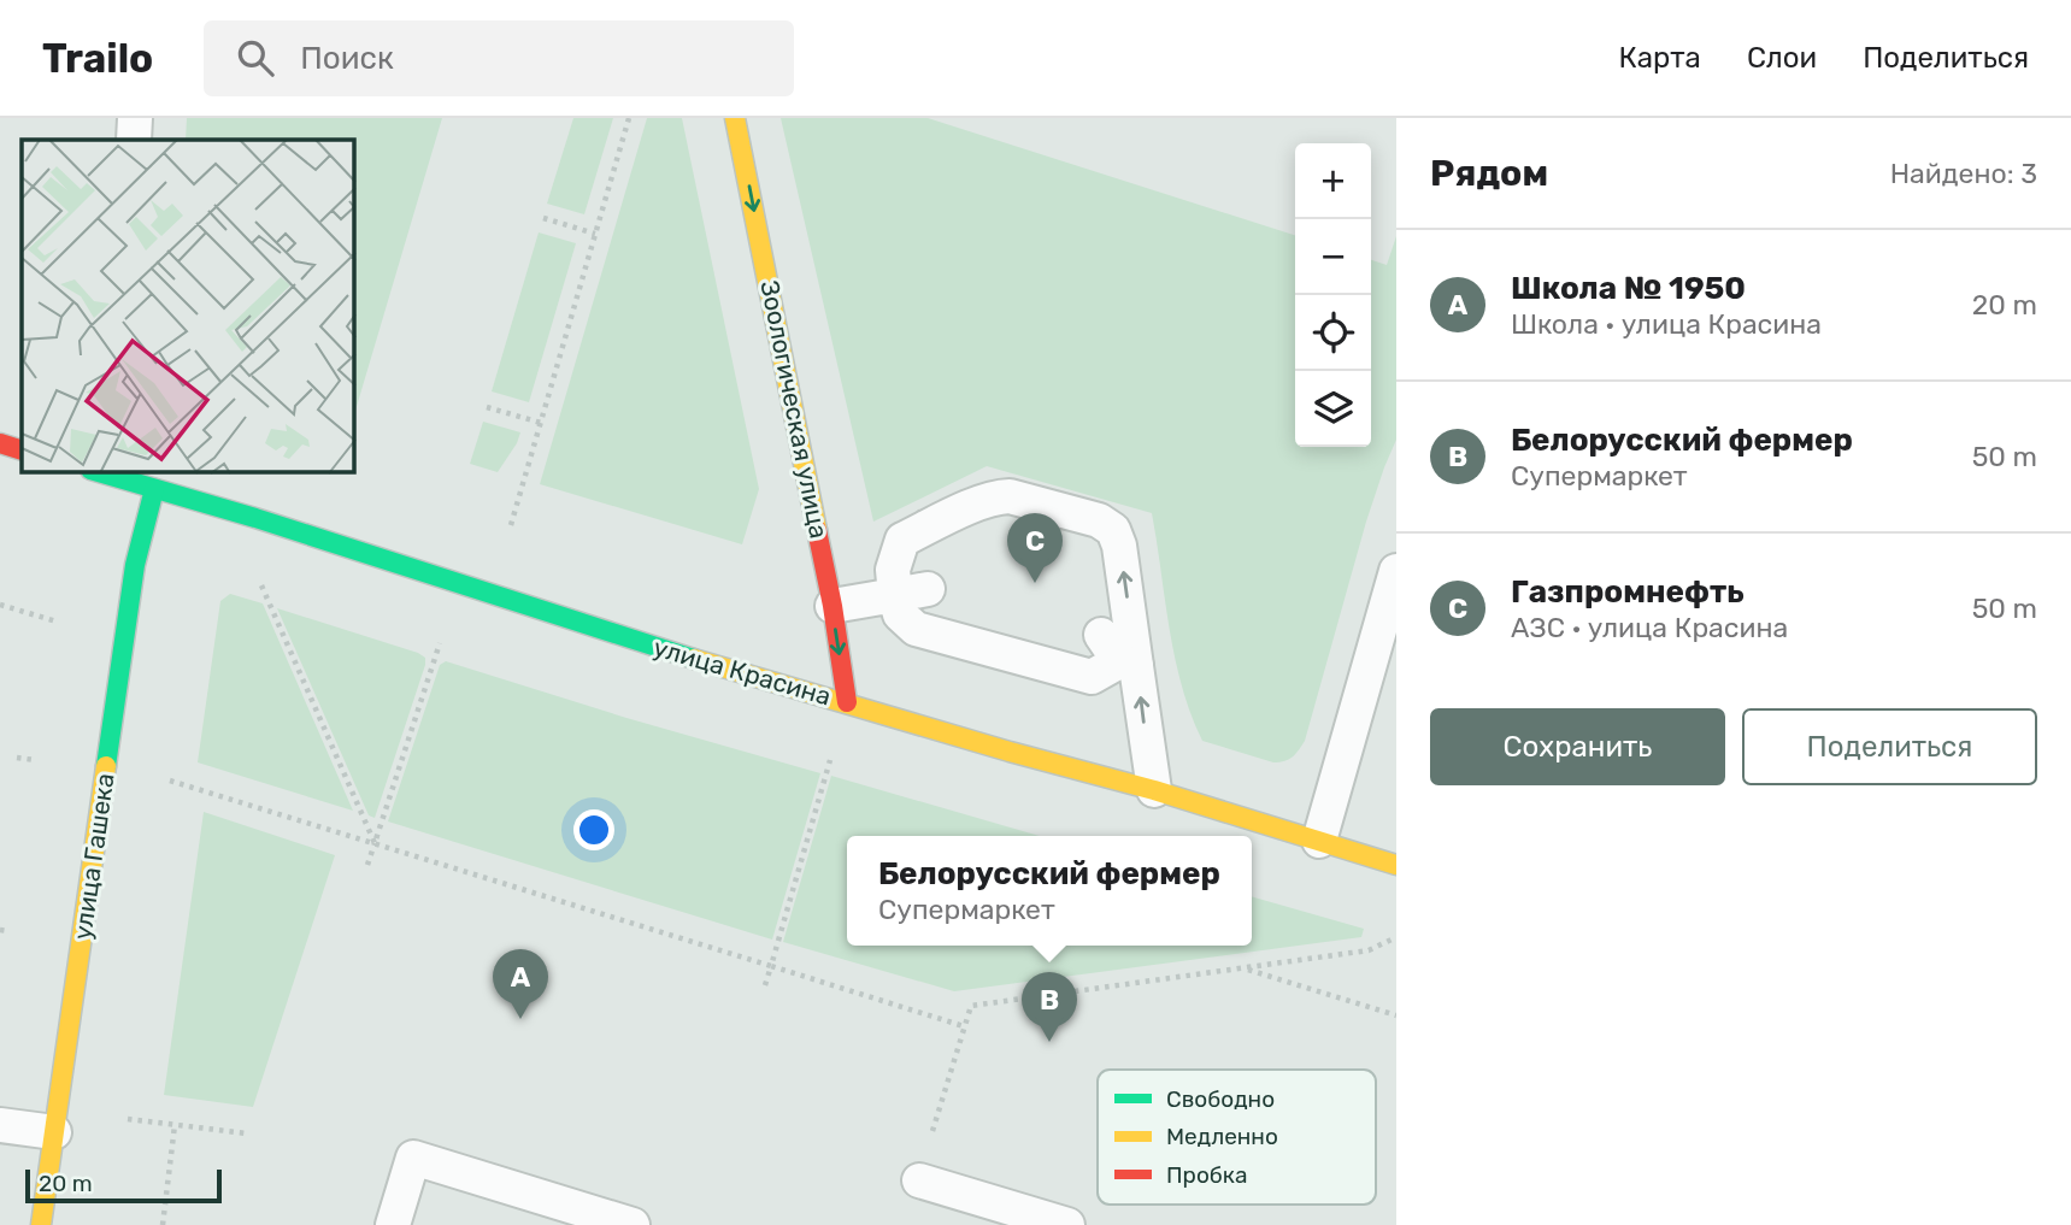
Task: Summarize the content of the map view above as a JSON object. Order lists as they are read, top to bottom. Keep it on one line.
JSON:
{"streets":{"street":["Зоологическая улица","улица Красина","улица Гашека"]},"crossings":[["Зоологическая улица","улица Красина"],["улица Красина","улица Гашека"]],"one_way":["Зоологическая улица"],"legend":["Свободно","Медленно","Пробка"],"scale_bar":"20 m","page":{"header":"Trailo","search":"Поиск","nav":["Карта","Слои","Поделиться"],"heading":["Рядом","Найдено: 3"],"map_buttons":["+","−"],"list":[{"mark":"A","name":"Школа № 1950","note":"Школа · улица Красина","value":"20 m"},{"mark":"B","name":"Белорусский фермер","note":"Супермаркет","value":"50 m"},{"mark":"C","name":"Газпромнефть","note":"АЗС · улица Красина","value":"50 m"}],"pins":["C","A","B"],"buttons":["Сохранить","Поделиться"],"popup":["Белорусский фермер","Супермаркет"],"scale":"20 m"}}
